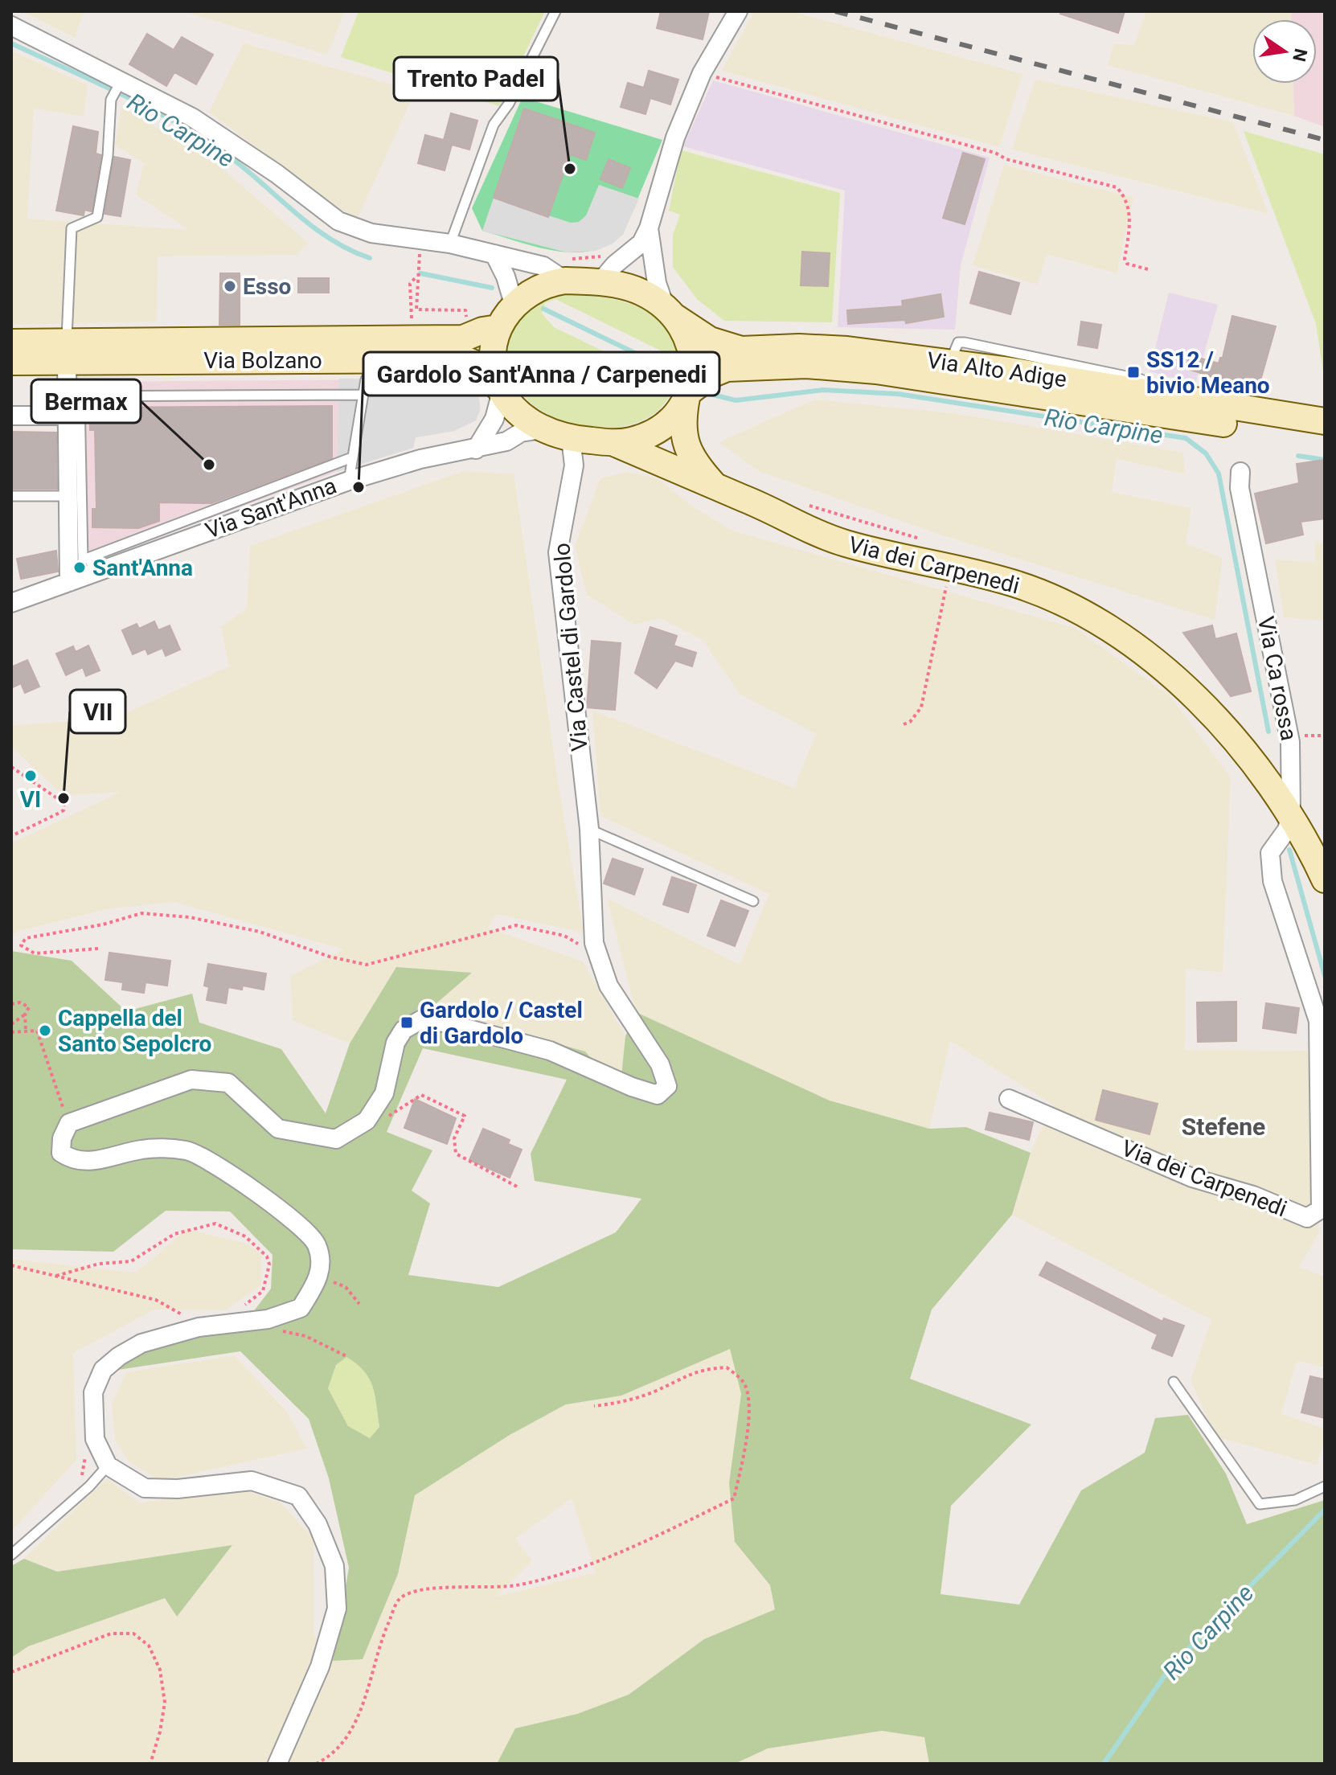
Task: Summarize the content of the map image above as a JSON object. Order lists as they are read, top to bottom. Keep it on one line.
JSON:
{"streets":{"main road":["Via Bolzano","Via Alto Adige","Via dei Carpenedi","Via Ca rossa"],"street":["Via Sant'Anna","Via Castel di Gardolo"]},"crossings":[["Via Bolzano","Via Alto Adige"],["Via Bolzano","Via Sant'Anna"],["Via Bolzano","Via dei Carpenedi"],["Via Bolzano","Via Castel di Gardolo"],["Via Alto Adige","Via Sant'Anna"],["Via Alto Adige","Via dei Carpenedi"],["Via Alto Adige","Via Castel di Gardolo"],["Via Sant'Anna","Via dei Carpenedi"],["Via Sant'Anna","Via Castel di Gardolo"],["Via dei Carpenedi","Via Castel di Gardolo"],["Via dei Carpenedi","Via Ca rossa"]],"districts":["Stefene"],"water":["Rio Carpine"],"places":{"other":["Trento Padel","Esso","Bermax","Gardolo Sant'Anna / Carpenedi","Sant'Anna","VI","VII","Cappella del Santo Sepolcro"],"transit":["SS12 / bivio Meano","Gardolo / Castel di Gardolo"]},"north":"right"}
